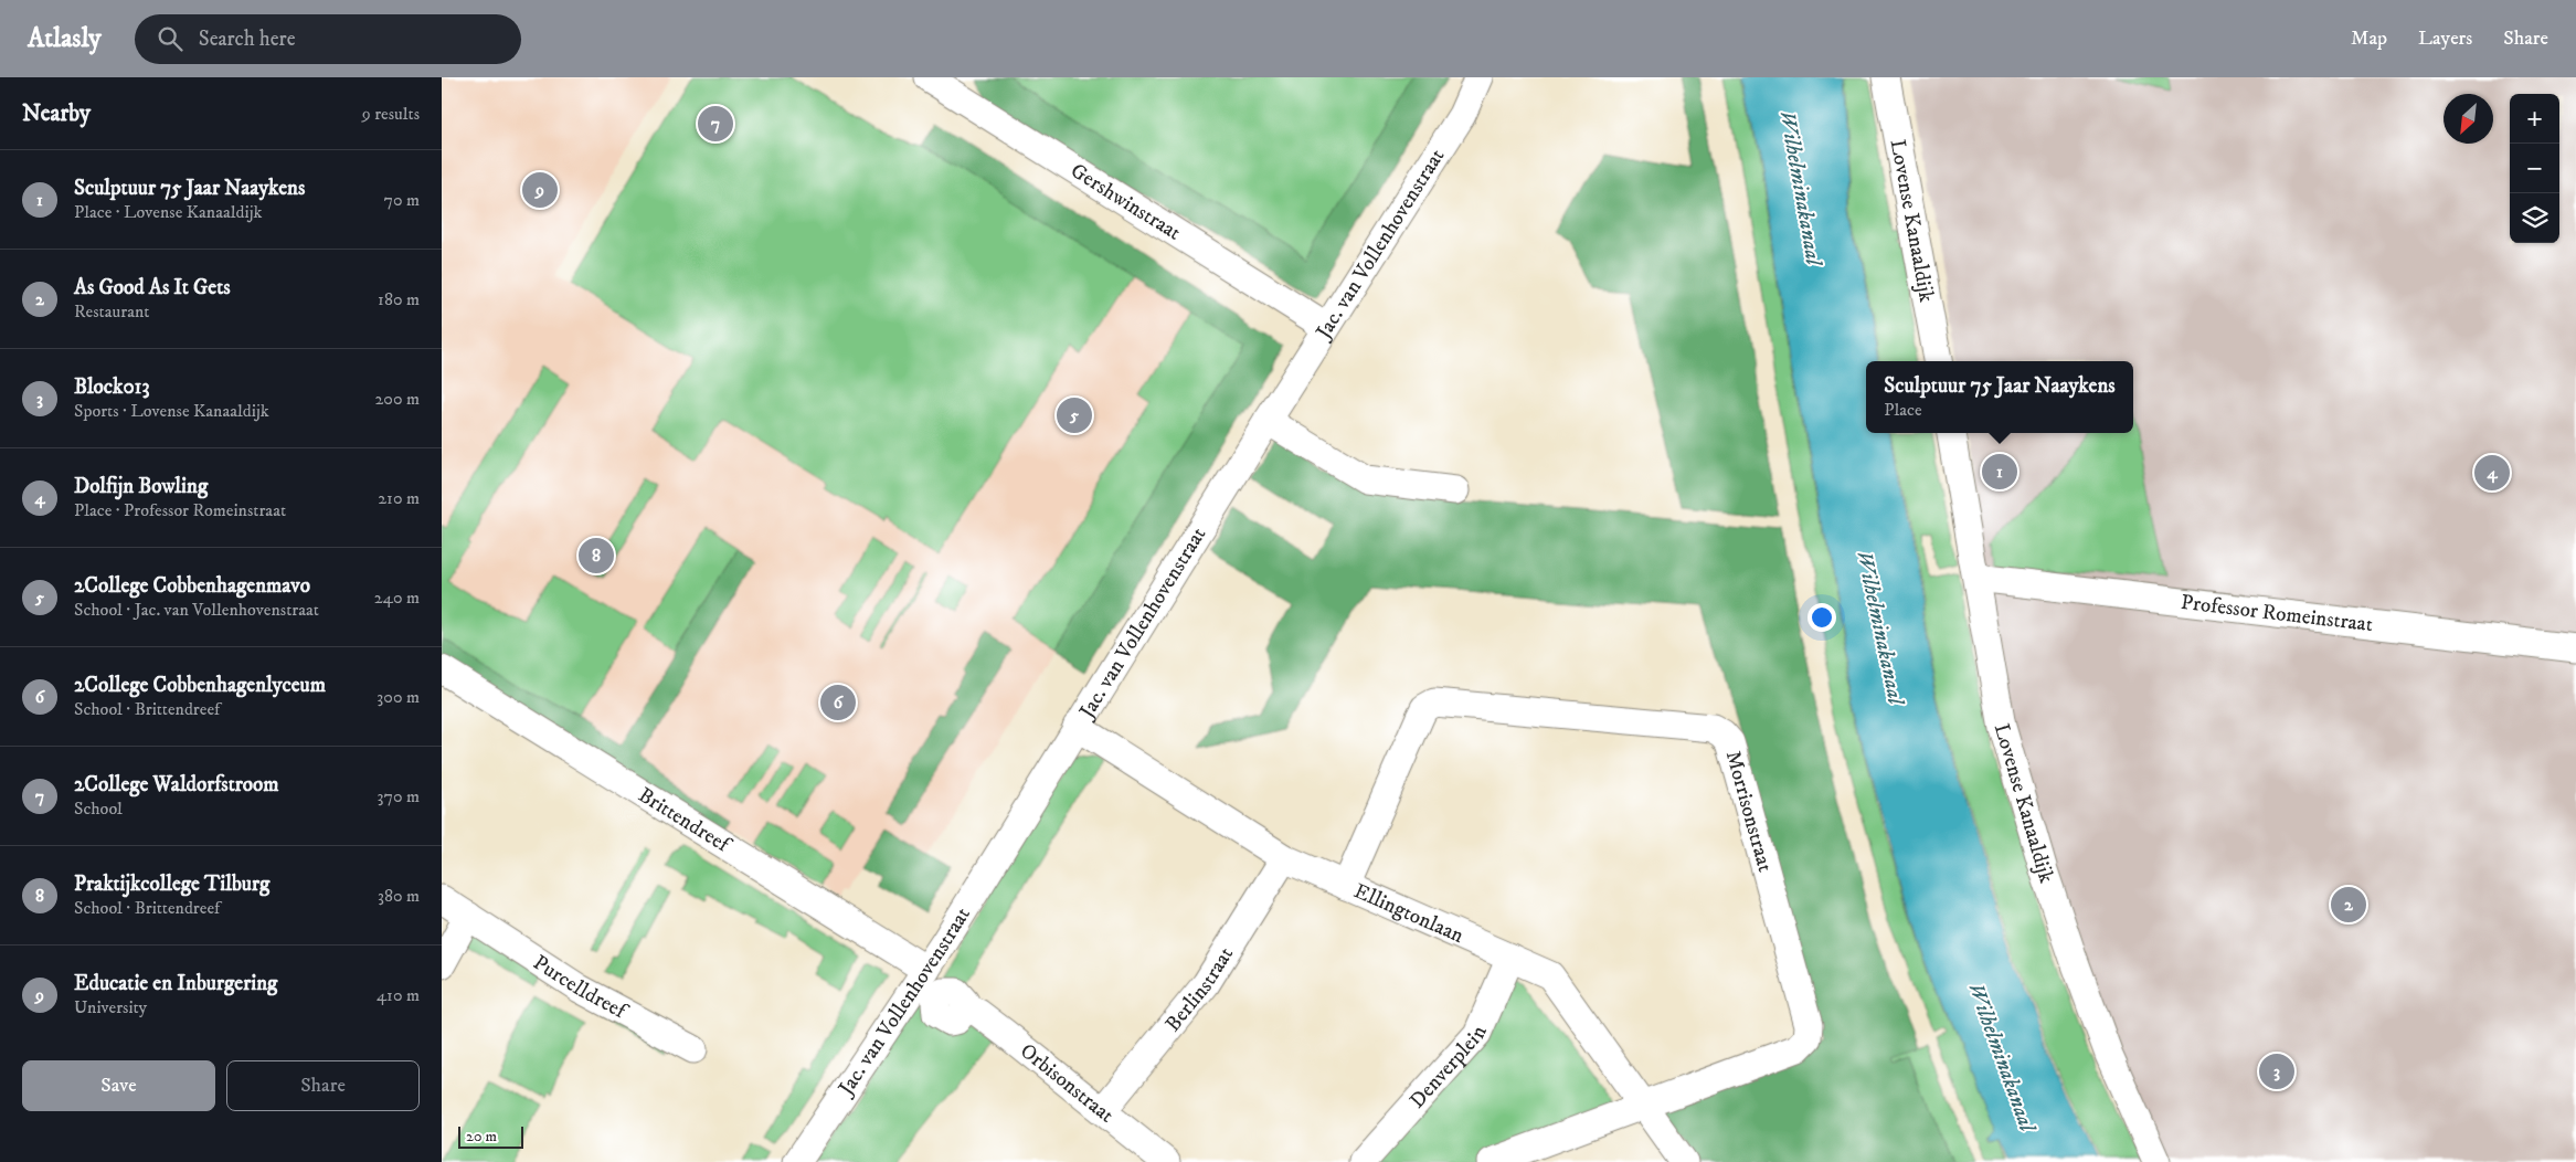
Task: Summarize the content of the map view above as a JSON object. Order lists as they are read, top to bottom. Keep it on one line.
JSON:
{"streets":{"street":["Gershwinstraat","Lovense Kanaaldijk","Jac. van Vollenhovenstraat","Professor Romeinstraat","Morrisonstraat","Brittendreef","Ellingtonlaan","Purcelldreef","Berlinstraat","Denverplein","Orbisonstraat"]},"crossings":[["Gershwinstraat","Jac. van Vollenhovenstraat"],["Lovense Kanaaldijk","Professor Romeinstraat"],["Jac. van Vollenhovenstraat","Brittendreef"],["Jac. van Vollenhovenstraat","Ellingtonlaan"],["Morrisonstraat","Ellingtonlaan"],["Ellingtonlaan","Berlinstraat"],["Ellingtonlaan","Denverplein"],["Berlinstraat","Orbisonstraat"]],"water":["Wilhelminakanaal"],"scale_bar":"20 m","north":"bottom left","page":{"header":"Atlasly","search":"Search here","nav":["Map","Layers","Share"],"heading":["Nearby","9 results"],"map_buttons":["+","−"],"pins":["7","9","5","1","4","8","6","2","3"],"list":[{"mark":"1","name":"Sculptuur 75 Jaar Naaykens","note":"Place · Lovense Kanaaldijk","value":"70 m"},{"mark":"2","name":"As Good As It Gets","note":"Restaurant","value":"180 m"},{"mark":"3","name":"Block013","note":"Sports · Lovense Kanaaldijk","value":"200 m"},{"mark":"4","name":"Dolfijn Bowling","note":"Place · Professor Romeinstraat","value":"210 m"},{"mark":"5","name":"2College Cobbenhagenmavo","note":"School · Jac. van Vollenhovenstraat","value":"240 m"},{"mark":"6","name":"2College Cobbenhagenlyceum","note":"School · Brittendreef","value":"300 m"},{"mark":"7","name":"2College Waldorfstroom","note":"School","value":"370 m"},{"mark":"8","name":"Praktijkcollege Tilburg","note":"School · Brittendreef","value":"380 m"},{"mark":"9","name":"Educatie en Inburgering","note":"University","value":"410 m"}],"popup":["Sculptuur 75 Jaar Naaykens","Place"],"buttons":["Save","Share"],"scale":"20 m"}}
